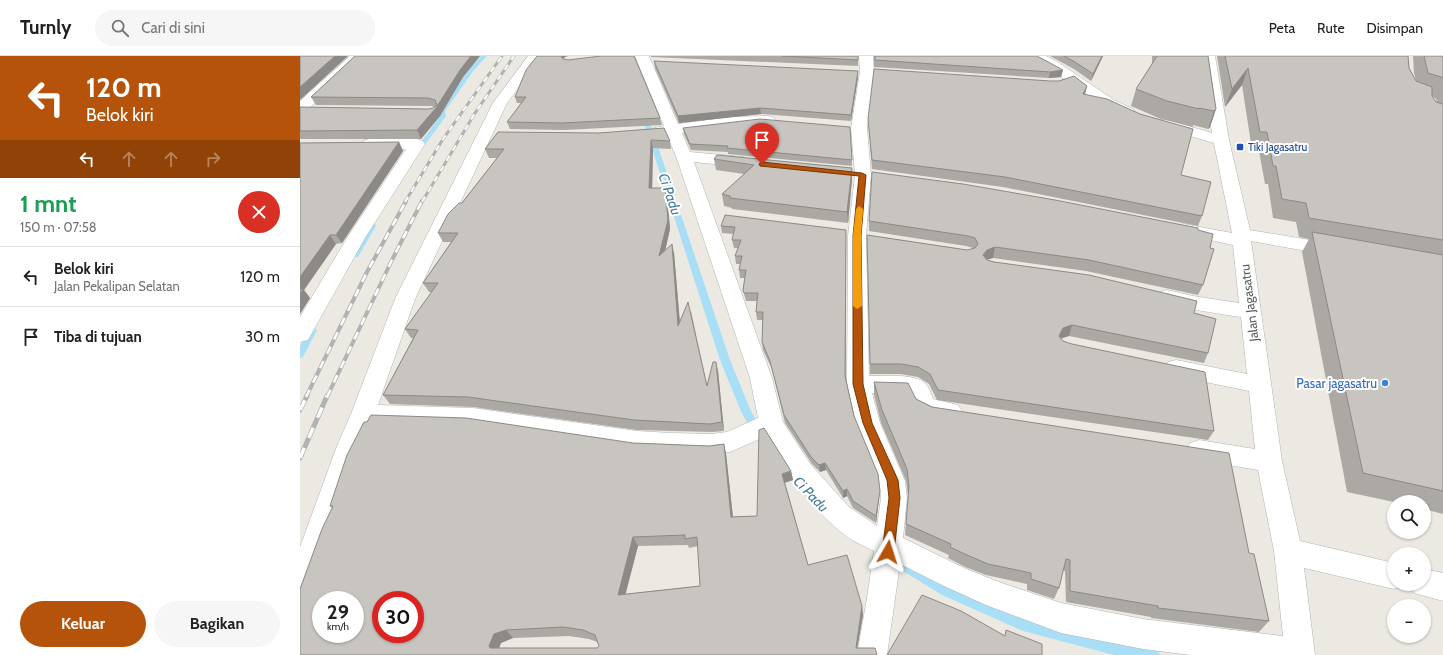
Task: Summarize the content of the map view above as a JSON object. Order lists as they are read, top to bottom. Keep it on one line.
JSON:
{"streets":{"street":["Jalan Jagasatru"]},"water":["Ci Padu"],"places":{"transit":["Tiki Jagasatru"],"other":["Pasar jagasatru"]},"page":{"header":"Turnly","search":"Cari di sini","nav":["Peta","Rute","Disimpan"],"turn":["120 m","Belok kiri"],"heading":["1 mnt","150 m · 07:58"],"list":[{"name":"Belok kiri","note":"Jalan Pekalipan Selatan","value":"120 m"},{"name":"Tiba di tujuan","value":"30 m"}],"map_buttons":["+","−"],"speed":"29 km/h","limit":"30","buttons":["Keluar","Bagikan"]}}
